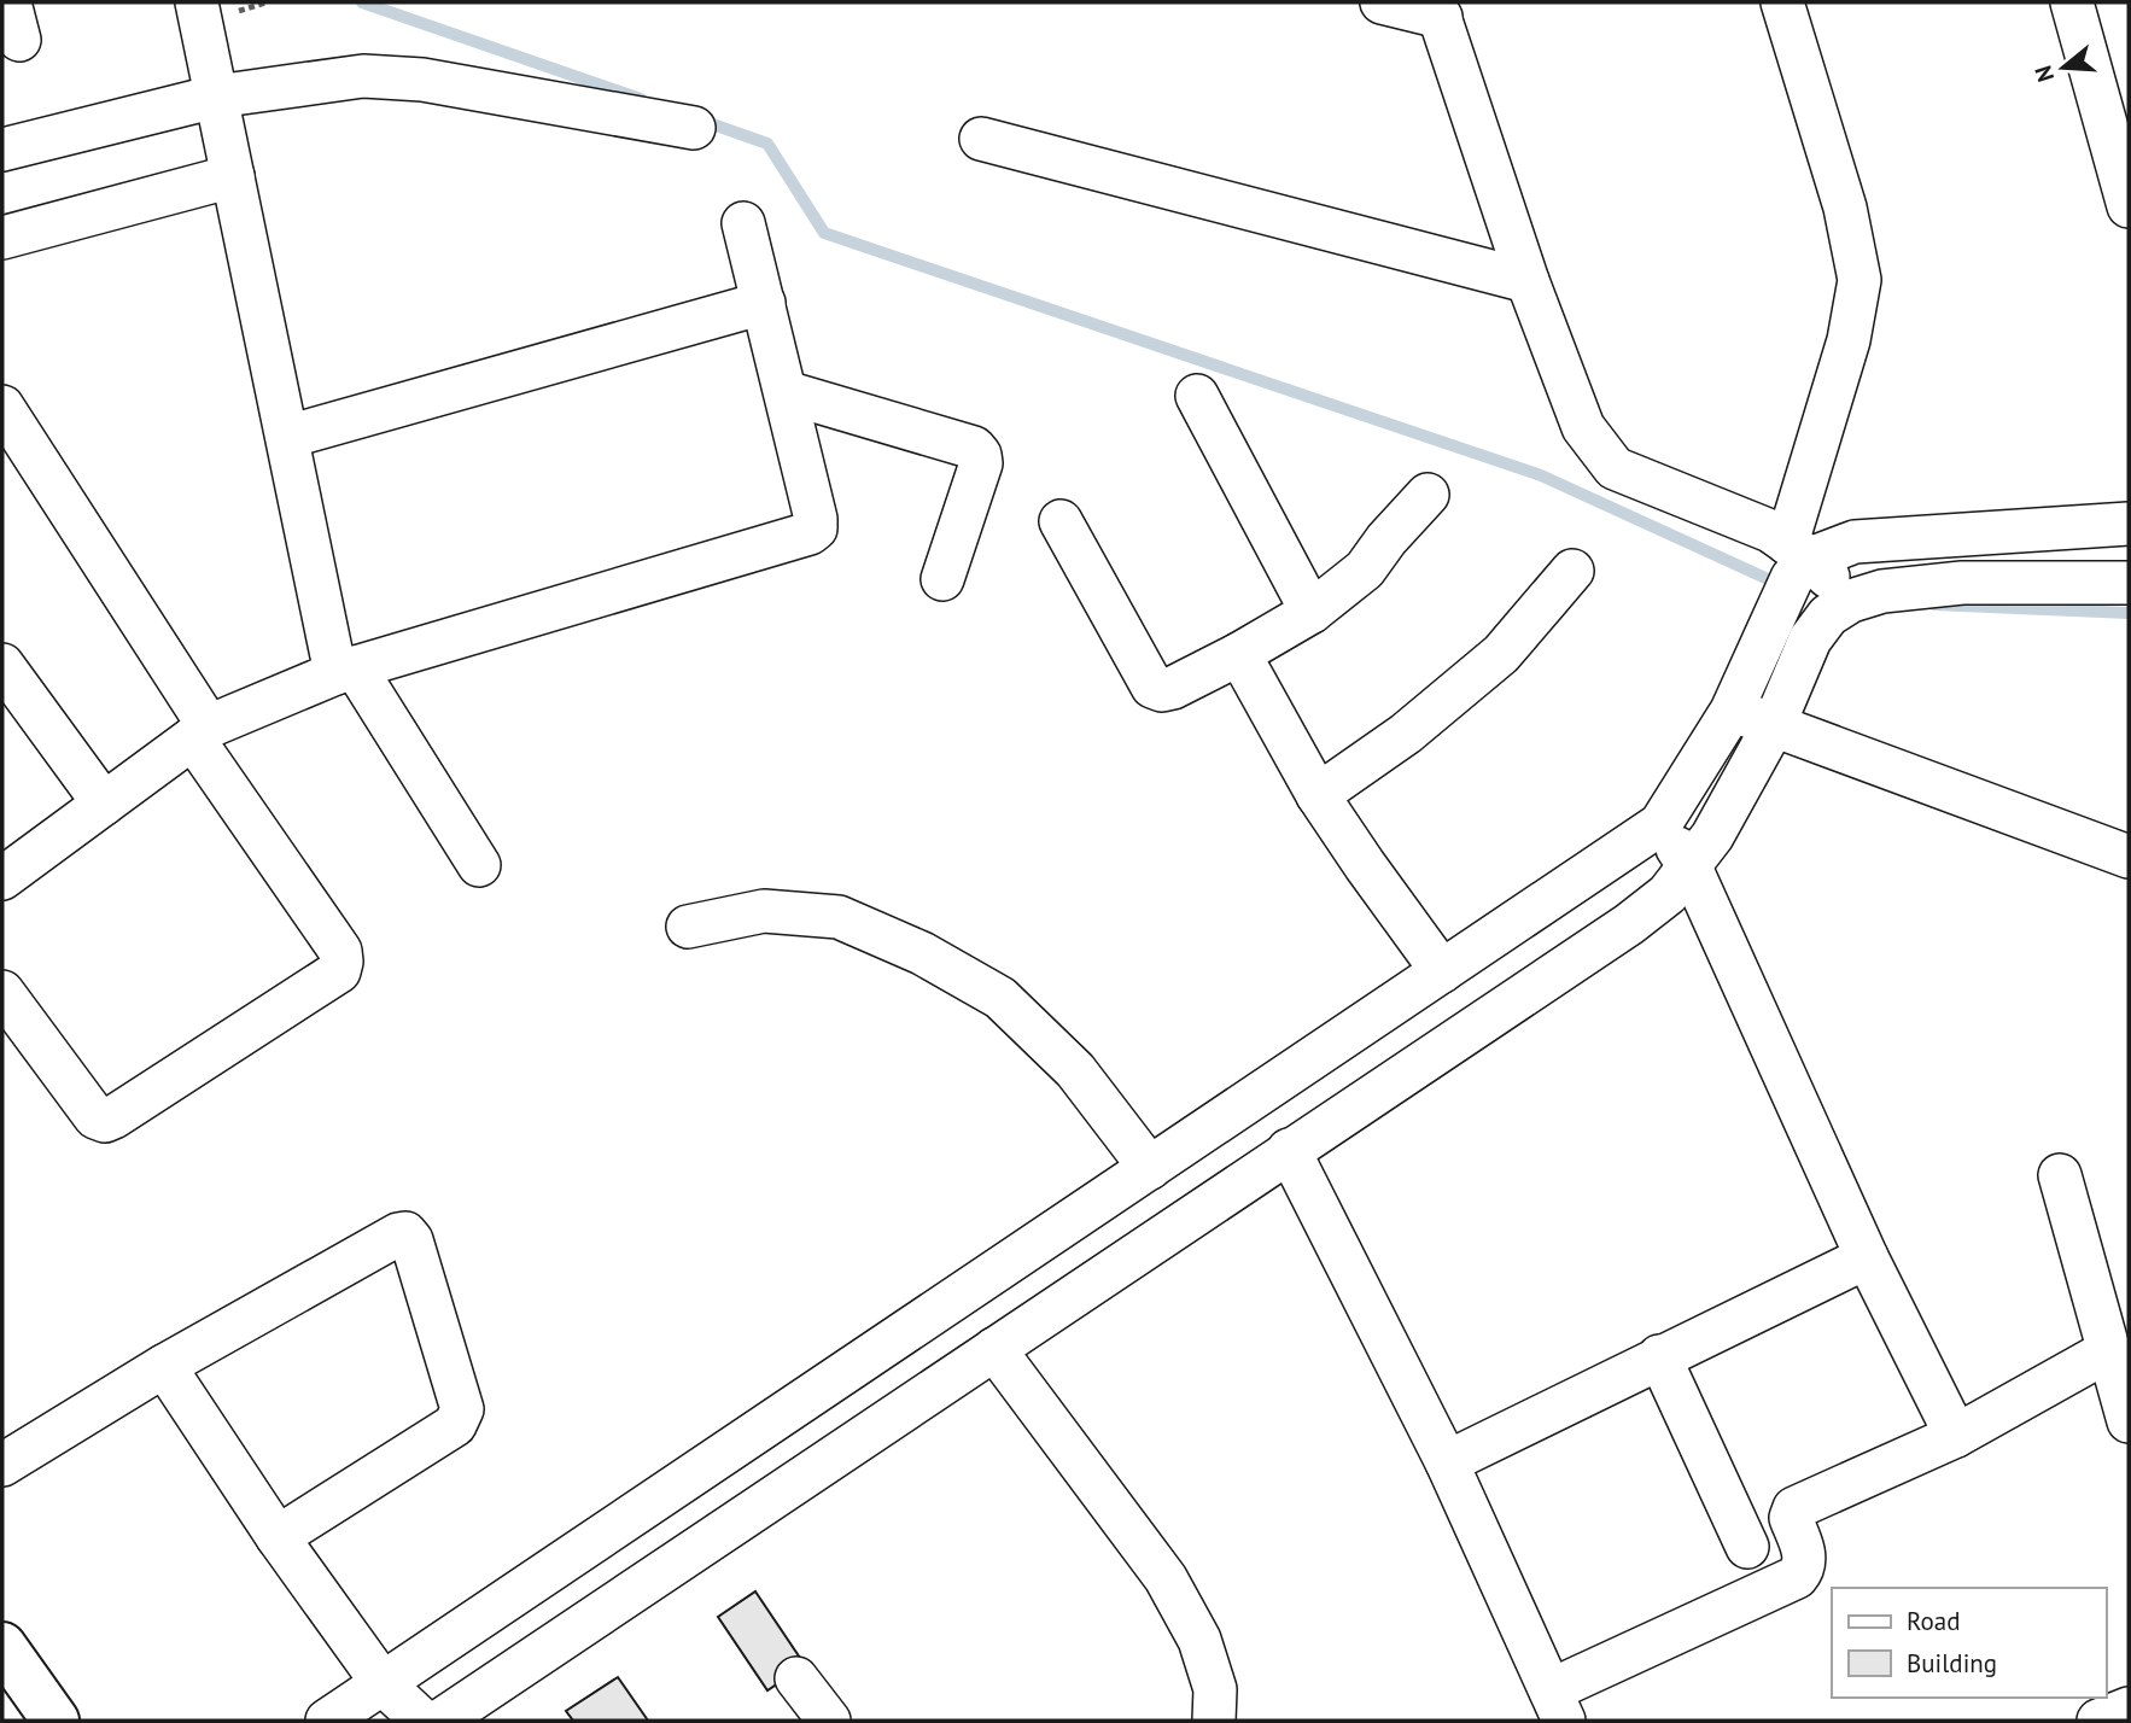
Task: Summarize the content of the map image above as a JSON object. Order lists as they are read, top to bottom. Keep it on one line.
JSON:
{"legend":["Road","Building"],"north":"left"}
